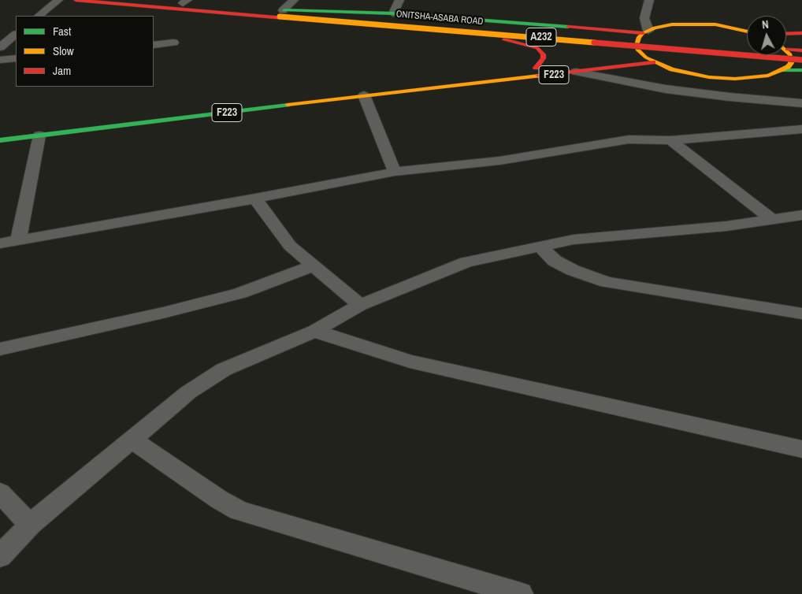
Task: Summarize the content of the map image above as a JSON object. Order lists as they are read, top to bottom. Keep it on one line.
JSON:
{"streets":{"main road":["ONITSHA-ASABA ROAD","A232","F223"]},"crossings":[["ONITSHA-ASABA ROAD","A232"]],"legend":["Fast","Slow","Jam"],"north":"top"}
